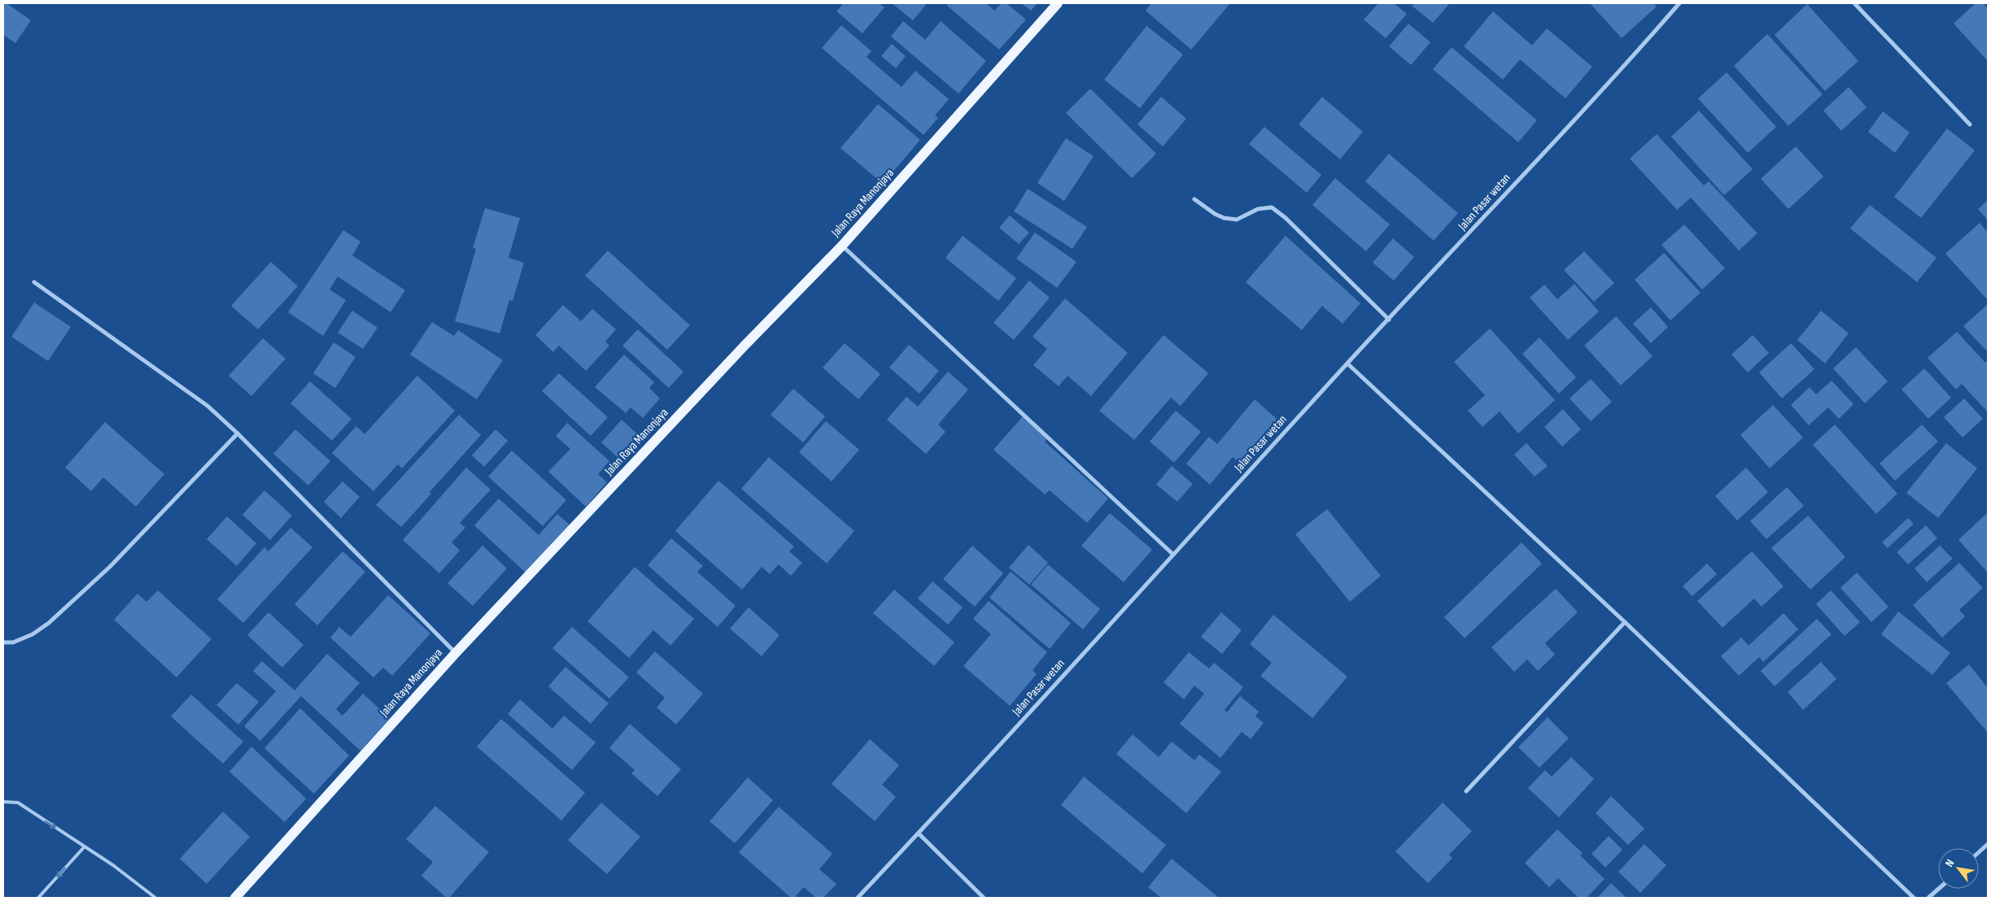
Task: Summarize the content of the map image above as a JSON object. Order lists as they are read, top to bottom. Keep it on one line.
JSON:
{"streets":{"main road":["Jalan Raya Manonjaya"],"street":["Jalan Pasar wetan"]},"north":"top left"}
